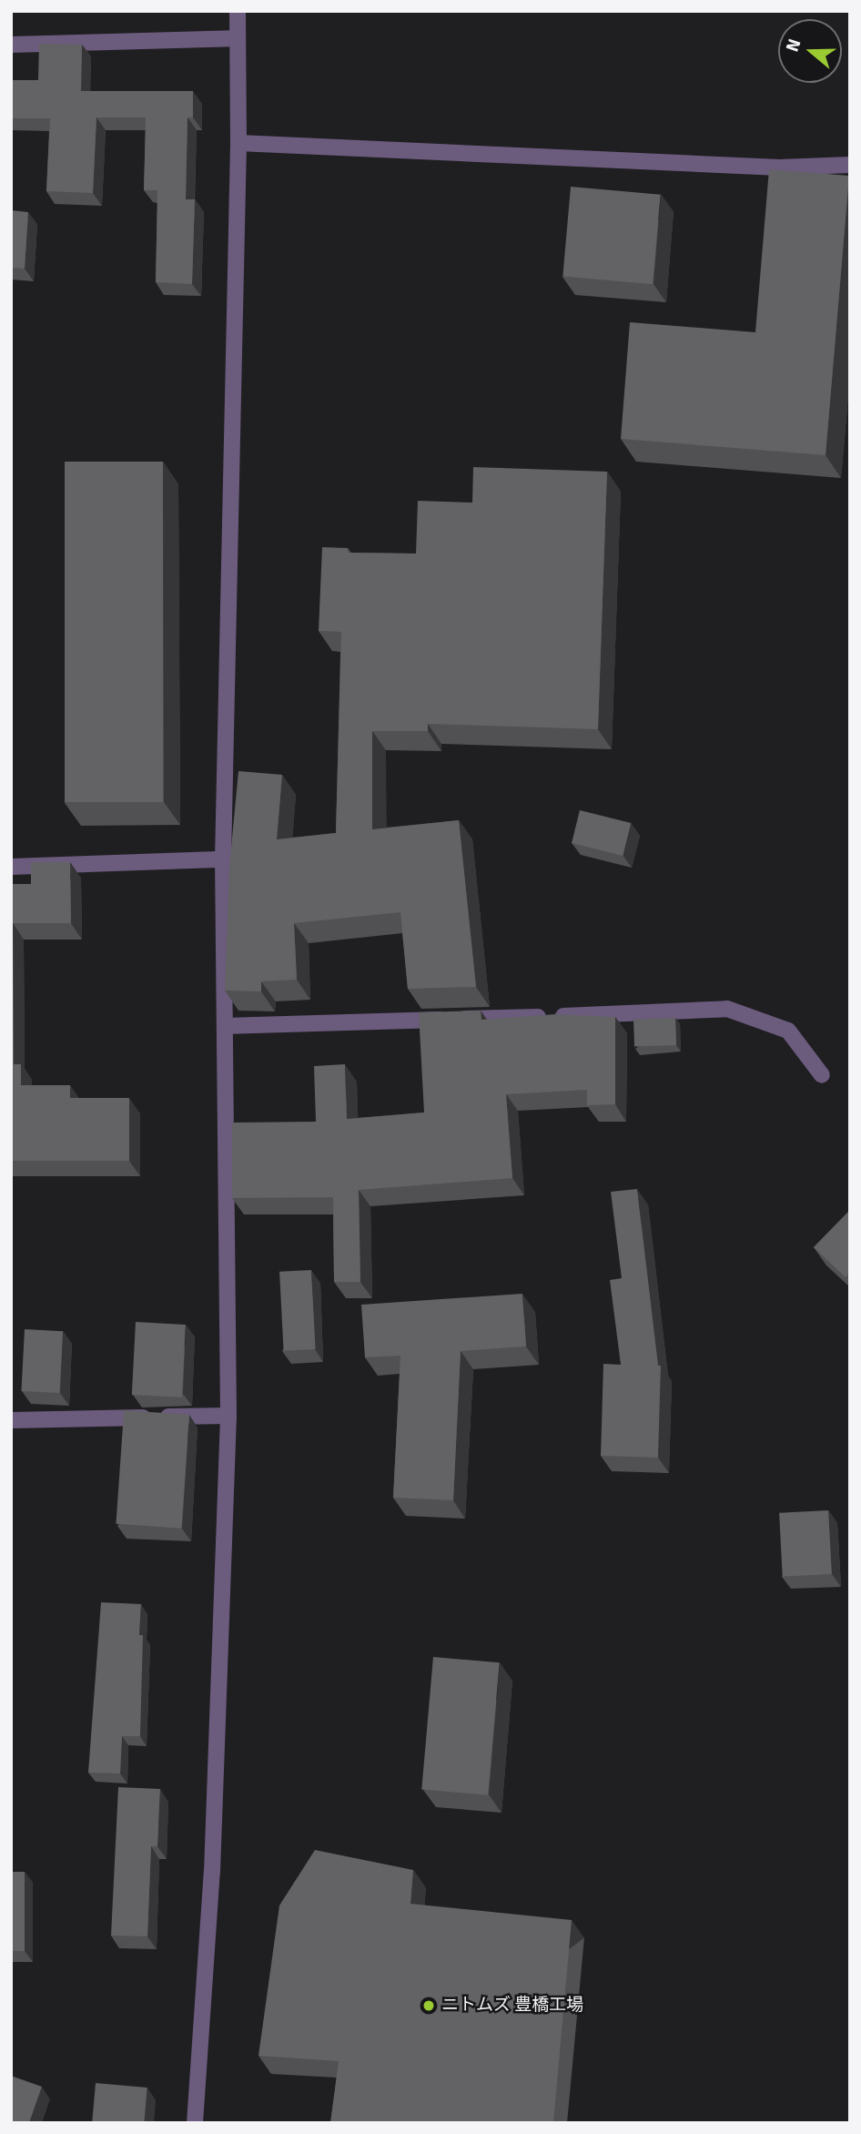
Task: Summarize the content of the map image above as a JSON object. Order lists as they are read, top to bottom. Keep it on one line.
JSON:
{"places":["ニトムズ 豊橋工場"],"north":"left"}
